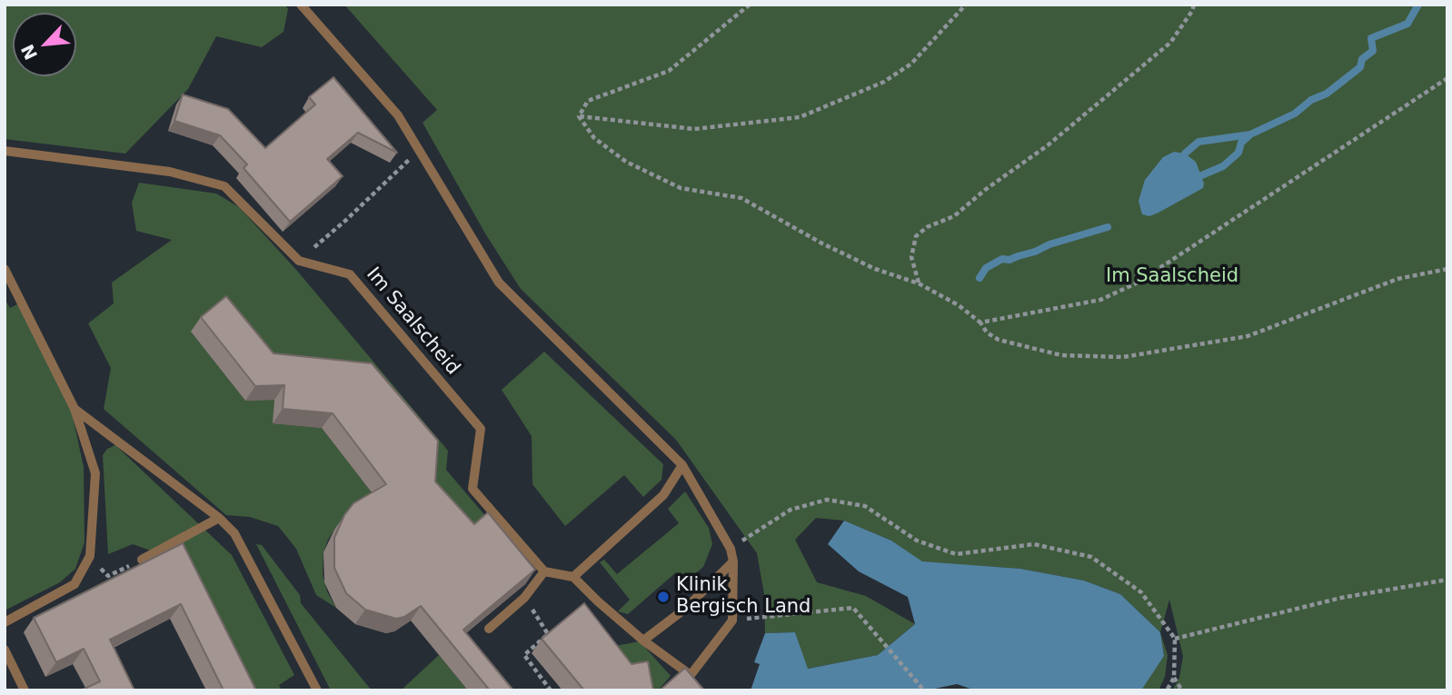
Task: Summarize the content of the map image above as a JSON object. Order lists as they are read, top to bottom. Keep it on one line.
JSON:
{"streets":{"lane":["Im Saalscheid"]},"parks":["Im Saalscheid"],"places":["Klinik Bergisch Land"],"north":"bottom left"}
